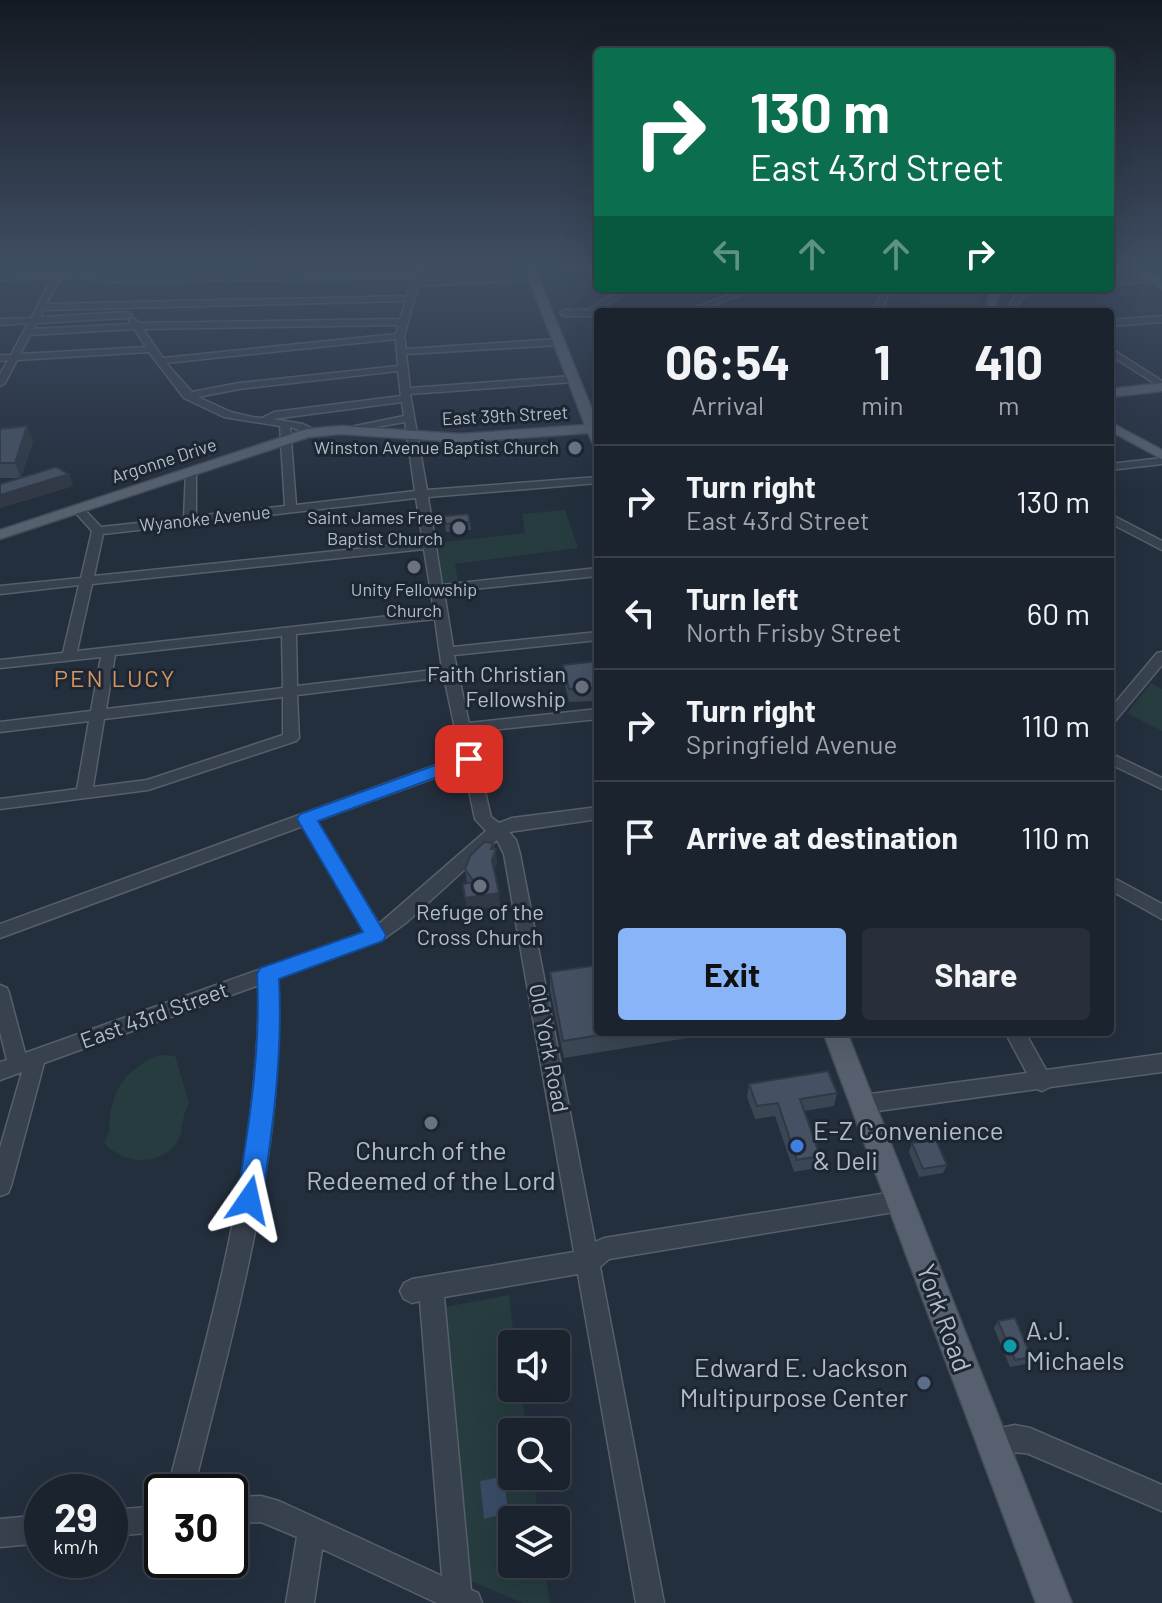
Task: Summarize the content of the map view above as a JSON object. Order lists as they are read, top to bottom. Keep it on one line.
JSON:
{"streets":{"main road":["East 39th Street","Argonne Drive","York Road"],"street":["Wyanoke Avenue","East 43rd Street","Old York Road"]},"crossings":[["East 39th Street","Argonne Drive"],["East 39th Street","Old York Road"],["Wyanoke Avenue","Old York Road"],["East 43rd Street","Old York Road"]],"districts":["PEN LUCY"],"places":["Winston Avenue Baptist Church","Saint James Free Baptist Church","Unity Fellowship Church","Faith Christian Fellowship","Refuge of the Cross Church","Church of the Redeemed of the Lord","E-Z Convenience & Deli","A.J. Michaels","Edward E. Jackson Multipurpose Center"],"page":{"turn":["130 m","East 43rd Street"],"eta":["06:54","Arrival","1","min","410","m"],"list":[{"name":"Turn right","note":"East 43rd Street","value":"130 m"},{"name":"Turn left","note":"North Frisby Street","value":"60 m"},{"name":"Turn right","note":"Springfield Avenue","value":"110 m"},{"name":"Arrive at destination","value":"110 m"}],"buttons":["Exit","Share"],"speed":"29 km/h","limit":"30"}}
